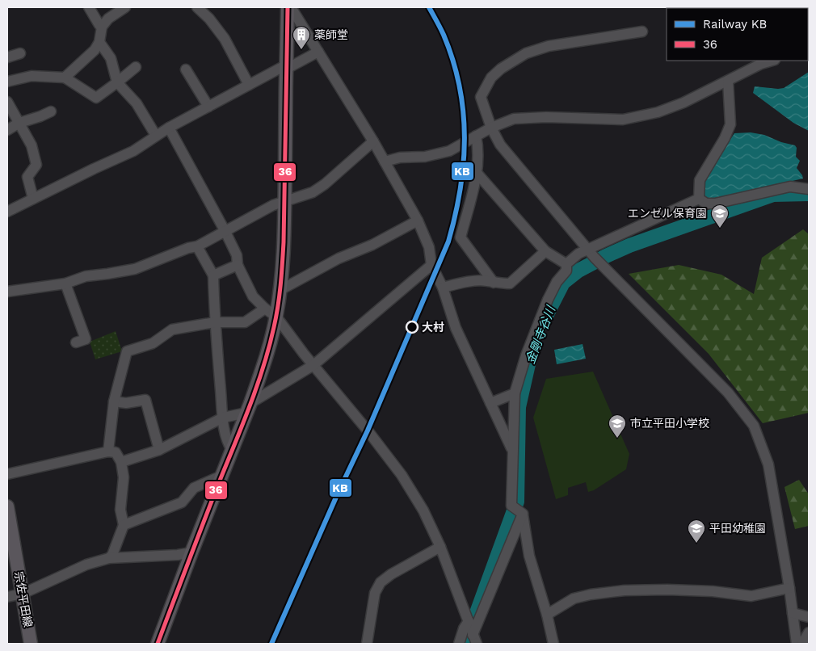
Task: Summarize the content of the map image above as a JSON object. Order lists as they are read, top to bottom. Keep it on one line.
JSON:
{"streets":{"main road":["宗佐平田線"]},"water":["金剛寺谷川"],"places":{"building":["薬師堂"],"school or university":["エンゼル保育園","市立平田小学校","平田幼稚園"],"other":["大村"]},"lines":["rail line KB","transit line 36"],"legend":["Railway KB","36"]}
